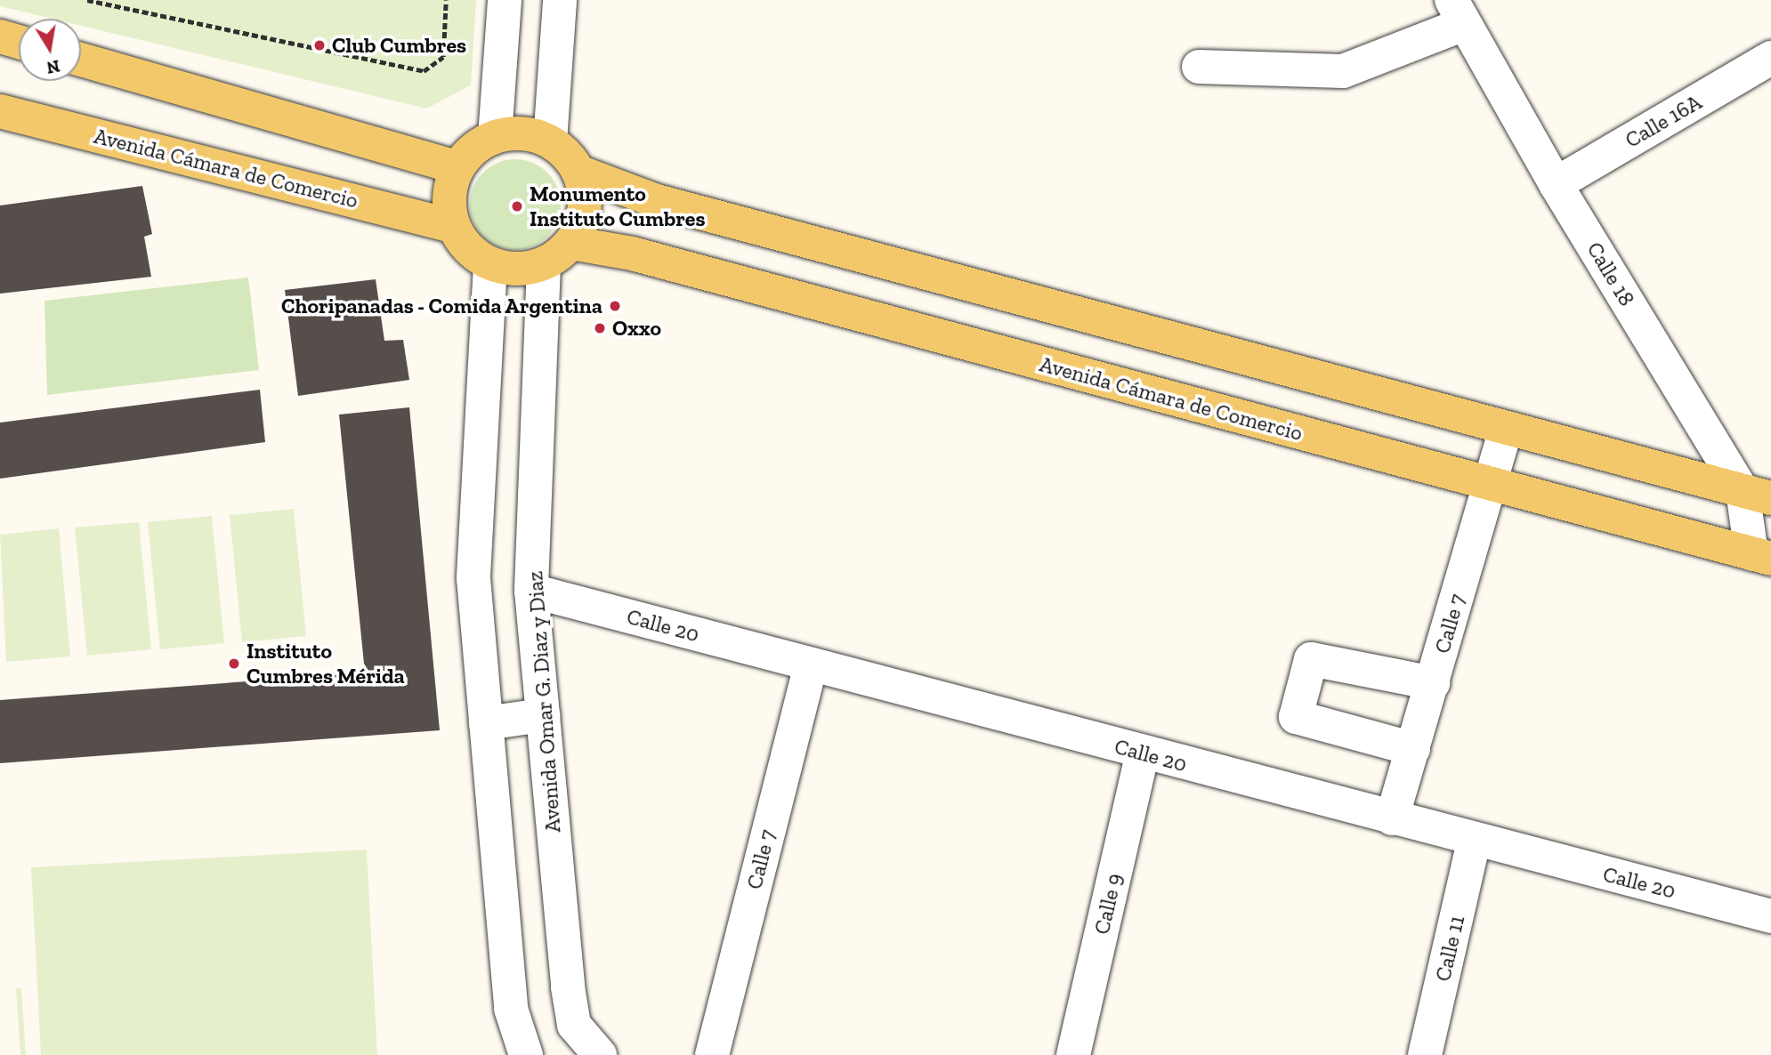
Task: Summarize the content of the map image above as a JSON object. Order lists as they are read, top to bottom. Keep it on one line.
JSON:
{"streets":{"main road":["Avenida Cámara de Comercio"],"street":["Calle 16A","Calle 18","Calle 7","Calle 20","Avenida Omar G. Diaz y Diaz","Calle 9","Calle 11"]},"crossings":[["Calle 16A","Calle 18"],["Avenida Cámara de Comercio","Calle 18"],["Avenida Cámara de Comercio","Calle 7"],["Avenida Cámara de Comercio","Avenida Omar G. Diaz y Diaz"],["Calle 7","Calle 20"],["Calle 20","Avenida Omar G. Diaz y Diaz"],["Calle 20","Calle 9"],["Calle 20","Calle 11"]],"places":["Club Cumbres","Monumento Instituto Cumbres","Choripanadas - Comida Argentina","Oxxo","Instituto Cumbres Mérida"],"north":"bottom"}
